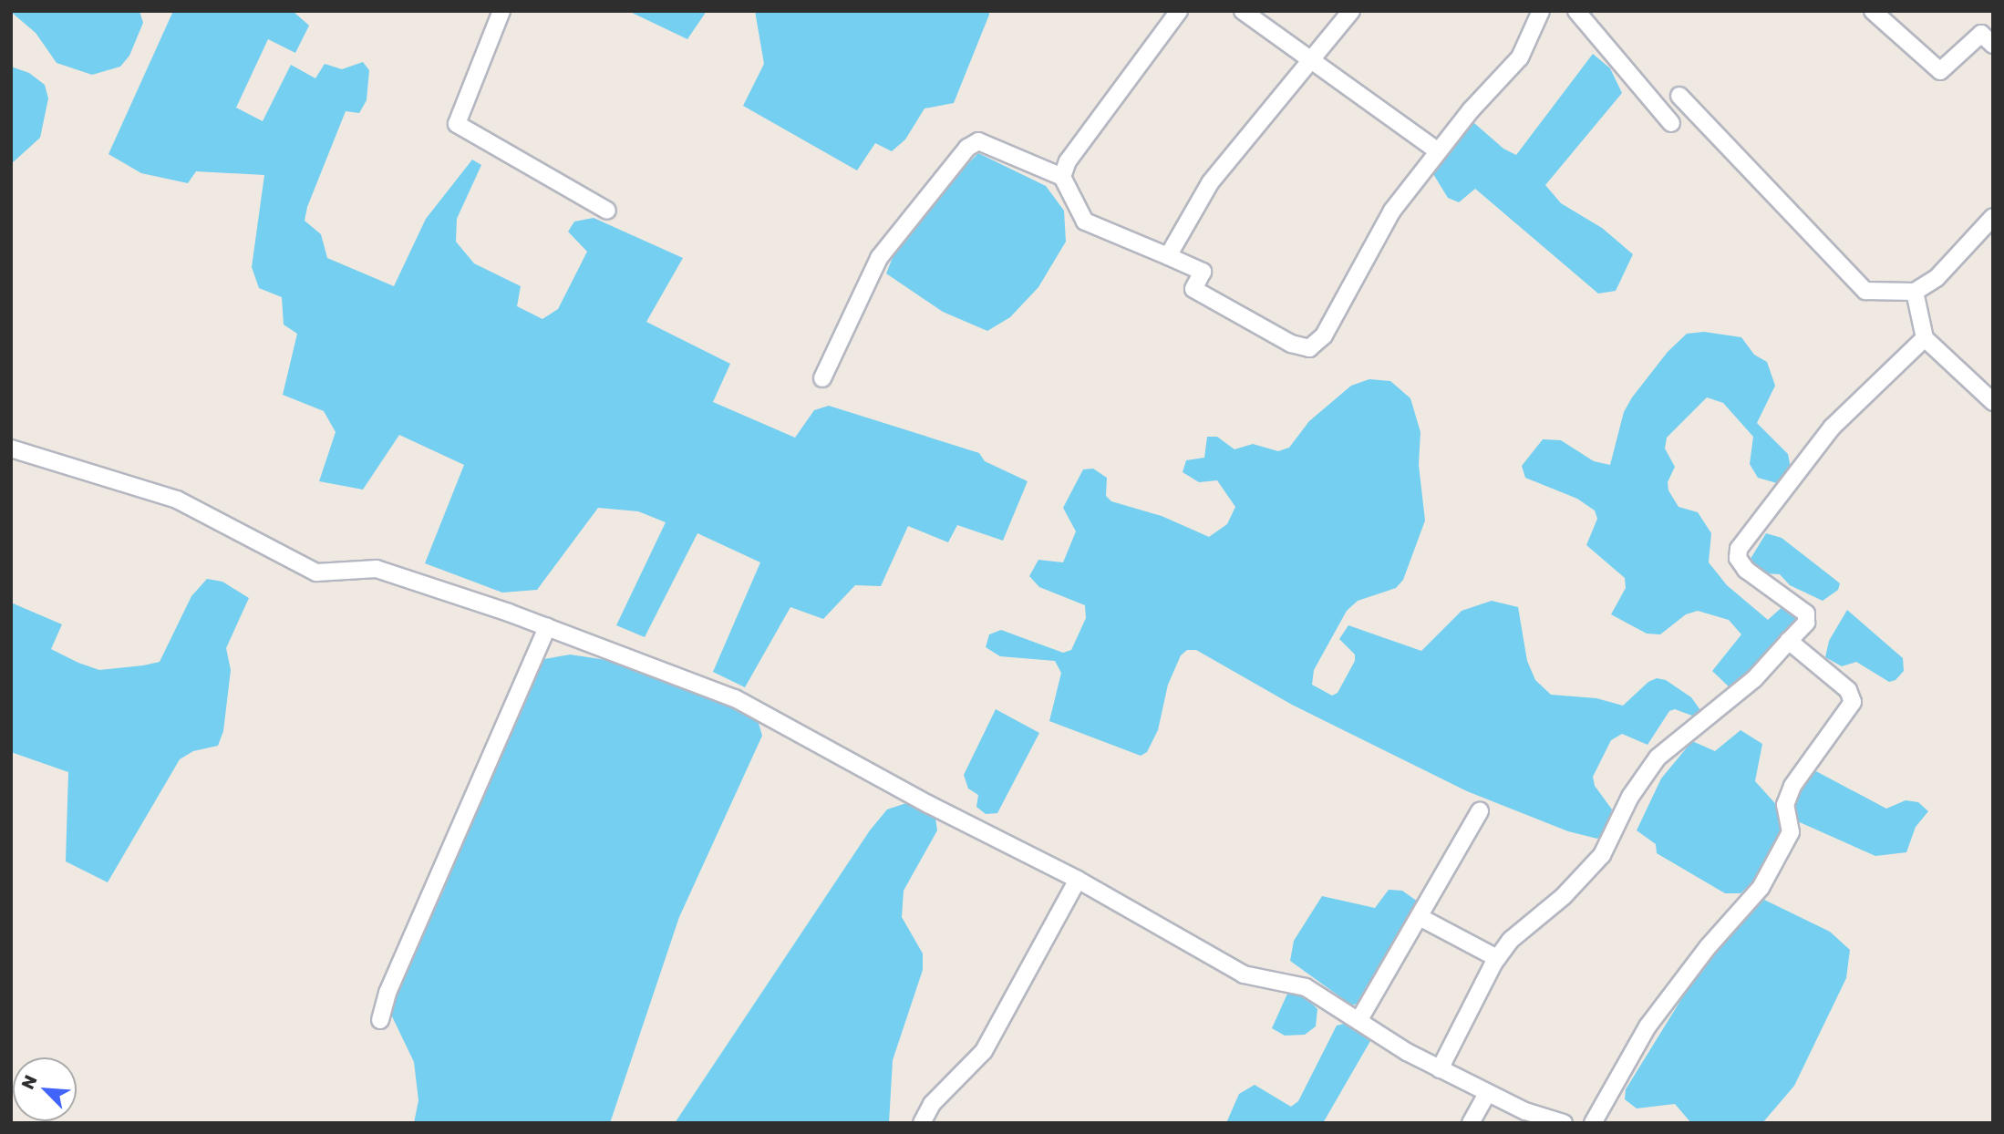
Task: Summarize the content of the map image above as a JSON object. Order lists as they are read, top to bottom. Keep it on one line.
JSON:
{"north":"top left"}
